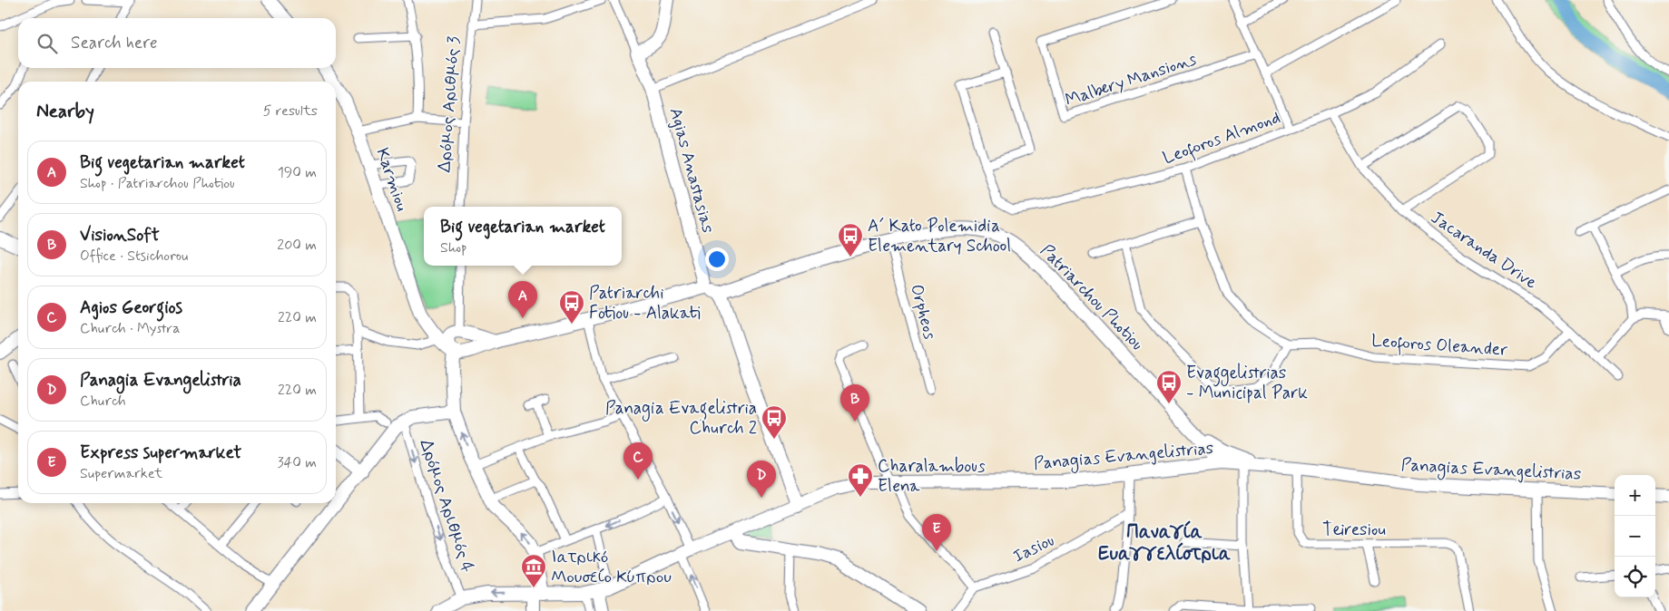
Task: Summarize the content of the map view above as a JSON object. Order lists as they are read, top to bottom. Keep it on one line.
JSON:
{"streets":{"street":["Malbery Mansions","Δρόμος Αριθμός 3","Leoforos Almond","Agias Anastasias","Karmiou","Jacaranda Drive","Patriarchou Photiou","Orpheos","Leoforos Oleander","Panagias Evangelistrias","Δρόμος Αριθμός 4","Teiresiou","Iasiou"]},"crossings":[["Leoforos Almond","Jacaranda Drive"],["Jacaranda Drive","Leoforos Oleander"],["Patriarchou Photiou","Orpheos"],["Patriarchou Photiou","Panagias Evangelistrias"],["Panagias Evangelistrias","Δρόμος Αριθμός 4"],["Panagias Evangelistrias","Teiresiou"]],"districts":["Παναγία Ευαγγελίστρια"],"places":{"bus stop":["A´ Kato Polemidia Elementary School","Patriarchi Fotiou - Alakati","Evaggelistrias - Municipal Park","Panagia Evagelistria Church 2"],"pharmacy":["Charalambous Elena"],"museum":["Ιατρικό Μουσείο Κύπρου"]},"page":{"search":"Search here","heading":["Nearby","5 results"],"list":[{"mark":"A","name":"Big vegetarian market","note":"Shop · Patriarchou Photiou","value":"190 m"},{"mark":"B","name":"VisionSoft","note":"Office · Stsichorou","value":"200 m"},{"mark":"C","name":"Agios Georgios","note":"Church · Mystra","value":"220 m"},{"mark":"D","name":"Panagia Evangelistria","note":"Church","value":"220 m"},{"mark":"E","name":"Express supermarket","note":"Supermarket","value":"340 m"}],"popup":["Big vegetarian market","Shop"],"pins":["A","B","C","D","E"],"map_buttons":["+","−"]}}
